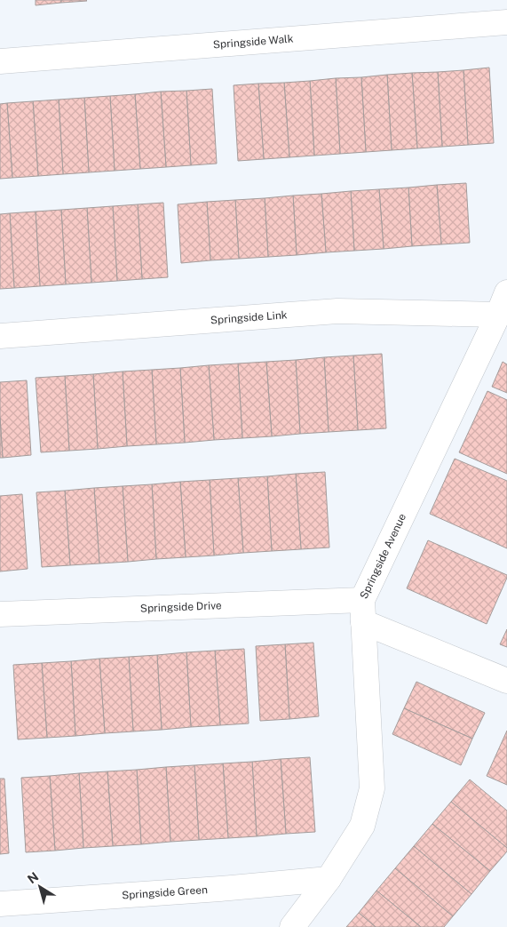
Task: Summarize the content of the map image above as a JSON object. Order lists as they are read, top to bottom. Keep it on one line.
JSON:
{"streets":{"street":["Springside Walk","Springside Link","Springside Avenue","Springside Drive","Springside Green"]},"crossings":[["Springside Link","Springside Avenue"],["Springside Avenue","Springside Drive"],["Springside Avenue","Springside Green"]],"north":"top left"}
